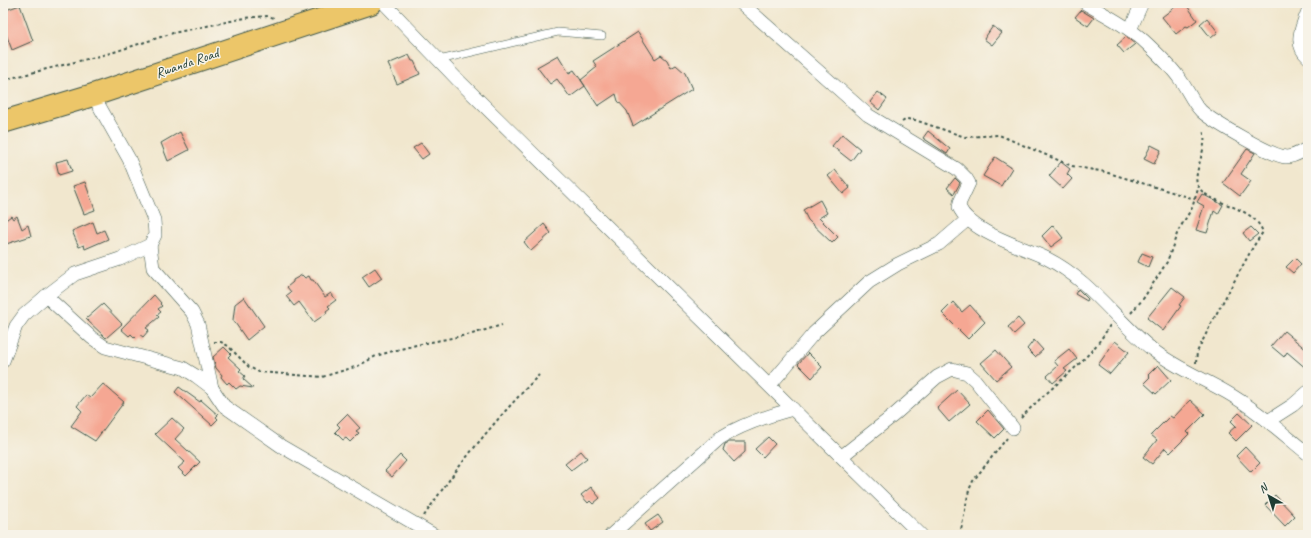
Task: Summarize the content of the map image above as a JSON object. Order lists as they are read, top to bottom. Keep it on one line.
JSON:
{"streets":{"highway":["Rwanda Road"]},"north":"top left"}
